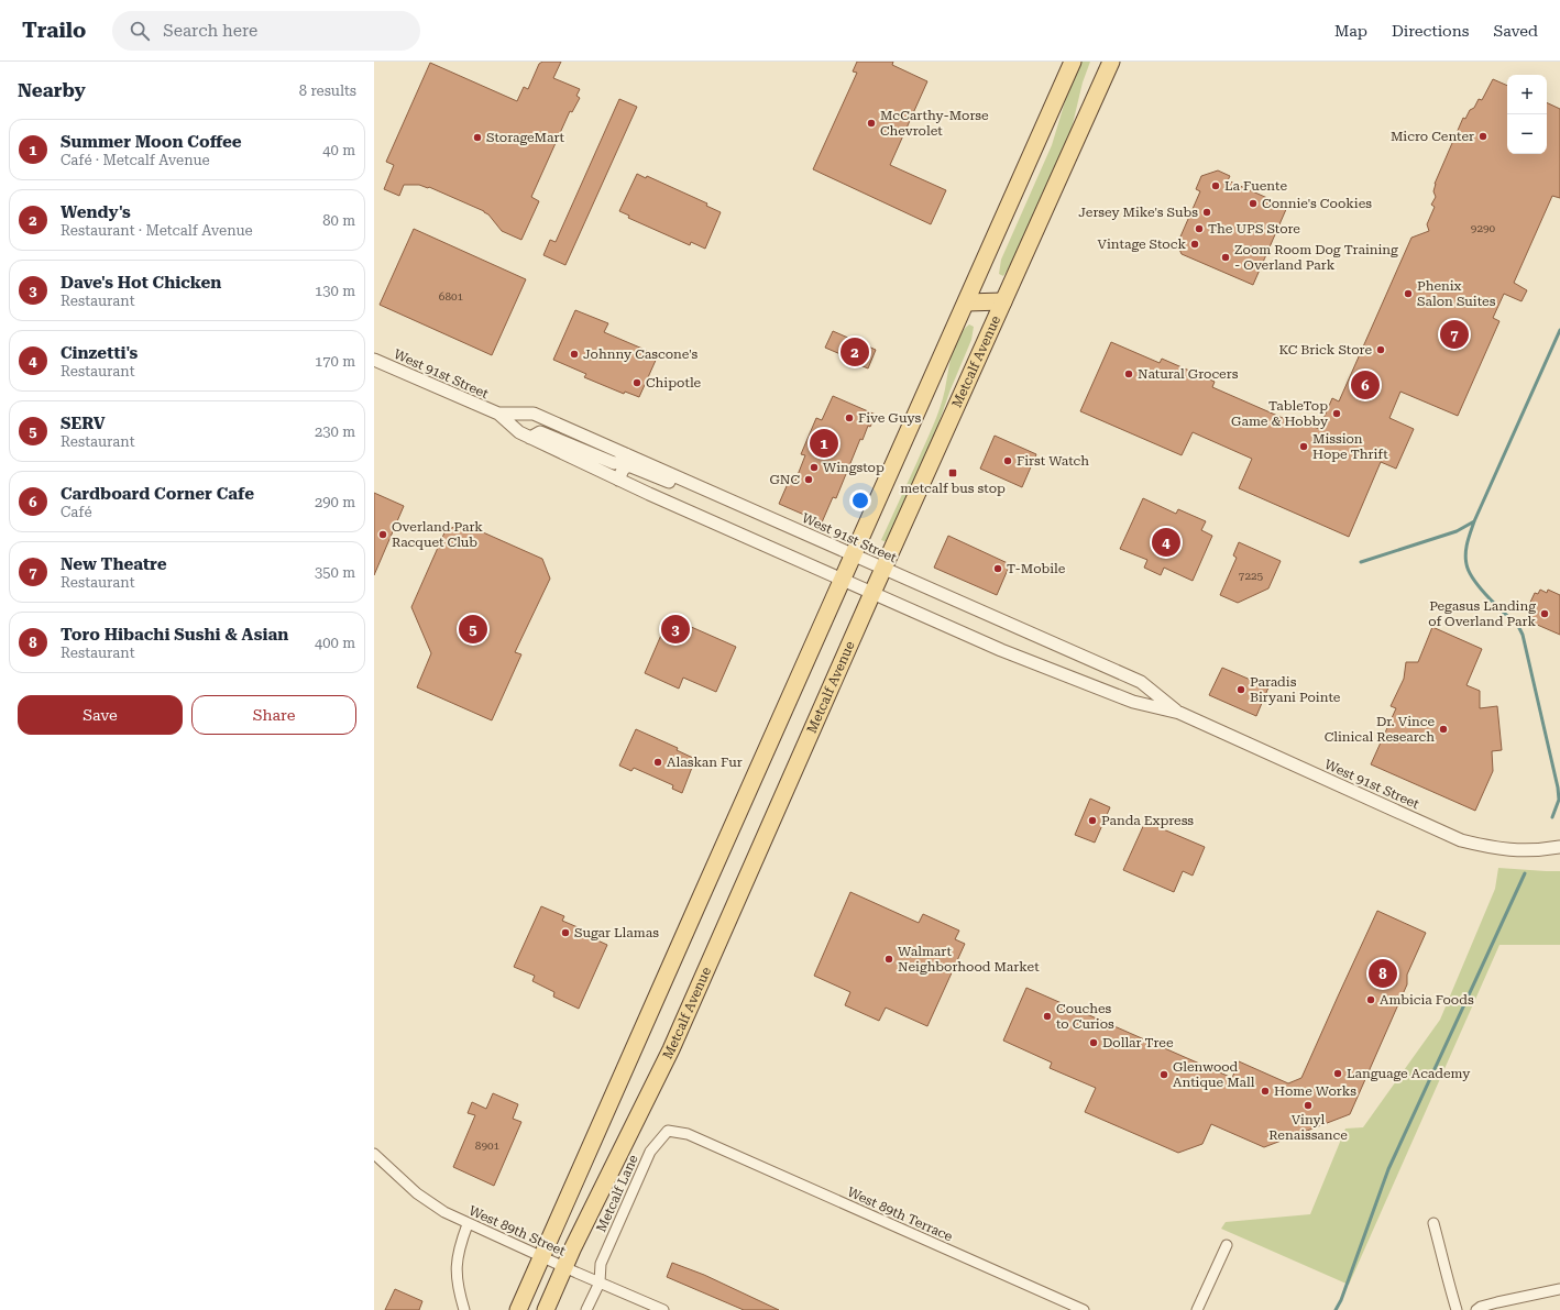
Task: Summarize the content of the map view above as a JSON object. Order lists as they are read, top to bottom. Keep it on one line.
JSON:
{"streets":{"main road":["Metcalf Avenue"],"street":["West 91st Street","Metcalf Lane","West 89th Terrace","West 89th Street"]},"crossings":[["Metcalf Avenue","West 91st Street"],["Metcalf Avenue","West 89th Street"],["Metcalf Lane","West 89th Terrace"],["Metcalf Lane","West 89th Street"]],"places":{"other":["McCarthy-Morse Chevrolet","Micro Center","StorageMart","La Fuente","Connie's Cookies","Jersey Mike's Subs","The UPS Store","Vintage Stock","Zoom Room Dog Training - Overland Park","Phenix Salon Suites","KC Brick Store","Johnny Cascone's","Natural Grocers","Chipotle","TableTop Game & Hobby","Five Guys","Mission Hope Thrift","First Watch","Wingstop","GNC","Overland Park Racquet Club","T-Mobile","Pegasus Landing of Overland Park","Paradis Biryani Pointe","Dr. Vince Clinical Research","Alaskan Fur","Panda Express","Sugar Llamas","Walmart Neighborhood Market","Ambicia Foods","Couches to Curios","Dollar Tree","Language Academy","Glenwood Antique Mall","Home Works","Vinyl Renaissance"],"transit":["metcalf bus stop"]},"house_numbers":["9290","6801","7225","8901"],"page":{"header":"Trailo","search":"Search here","nav":["Map","Directions","Saved"],"heading":["Nearby","8 results"],"map_buttons":["+","−"],"list":[{"mark":"1","name":"Summer Moon Coffee","note":"Café · Metcalf Avenue","value":"40 m"},{"mark":"2","name":"Wendy's","note":"Restaurant · Metcalf Avenue","value":"80 m"},{"mark":"3","name":"Dave's Hot Chicken","note":"Restaurant","value":"130 m"},{"mark":"4","name":"Cinzetti's","note":"Restaurant","value":"170 m"},{"mark":"5","name":"SERV","note":"Restaurant","value":"230 m"},{"mark":"6","name":"Cardboard Corner Cafe","note":"Café","value":"290 m"},{"mark":"7","name":"New Theatre","note":"Restaurant","value":"350 m"},{"mark":"8","name":"Toro Hibachi Sushi & Asian","note":"Restaurant","value":"400 m"}],"pins":["7","2","6","1","4","3","5","8"],"buttons":["Save","Share"]}}
